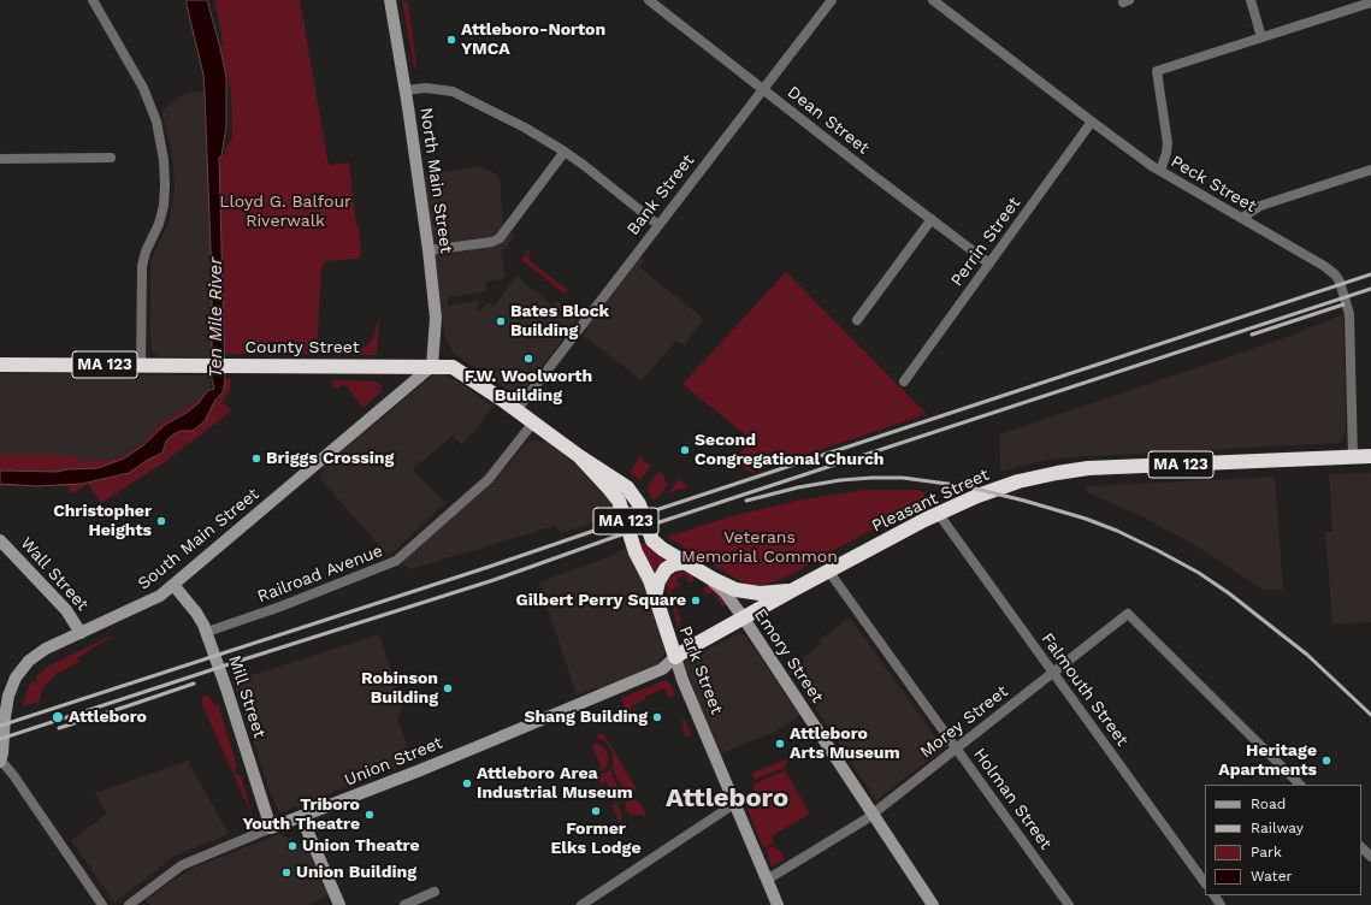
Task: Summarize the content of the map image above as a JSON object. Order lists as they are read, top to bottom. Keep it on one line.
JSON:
{"streets":{"highway":["County Street","MA 123","Pleasant Street","Park Street"],"main road":["North Main Street","South Main Street","Wall Street","Emory Street","Mill Street","Union Street"],"street":["Dean Street","Peck Street","Bank Street","Perrin Street","Railroad Avenue","Falmouth Street","Morey Street","Holman Street"]},"crossings":[["Dean Street","Bank Street"],["Dean Street","Perrin Street"],["North Main Street","County Street"],["North Main Street","South Main Street"],["North Main Street","Park Street"],["Peck Street","Perrin Street"],["Peck Street","Pleasant Street"],["Bank Street","Park Street"],["County Street","South Main Street"],["County Street","Park Street"],["MA 123","Pleasant Street"],["MA 123","Emory Street"],["MA 123","Park Street"],["Pleasant Street","Emory Street"],["Pleasant Street","Park Street"],["Pleasant Street","Falmouth Street"],["Pleasant Street","Union Street"],["Pleasant Street","Holman Street"],["South Main Street","Wall Street"],["South Main Street","Park Street"],["South Main Street","Mill Street"],["Railroad Avenue","Park Street"],["Railroad Avenue","Mill Street"],["Emory Street","Park Street"],["Emory Street","Morey Street"],["Park Street","Morey Street"],["Park Street","Union Street"],["Falmouth Street","Morey Street"],["Mill Street","Union Street"],["Morey Street","Holman Street"]],"districts":["Attleboro"],"water":["Ten Mile River"],"parks":["Lloyd G. Balfour Riverwalk","Veterans Memorial Common"],"places":["Attleboro-Norton YMCA","Bates Block Building","F.W. Woolworth Building","Second Congregational Church","Briggs Crossing","Christopher Heights","Gilbert Perry Square","Robinson Building","Attleboro","Shang Building","Attleboro Arts Museum","Heritage Apartments","Attleboro Area Industrial Museum","Former Elks Lodge","Triboro Youth Theatre","Union Theatre","Union Building"],"legend":["Road","Railway","Park","Water"]}
